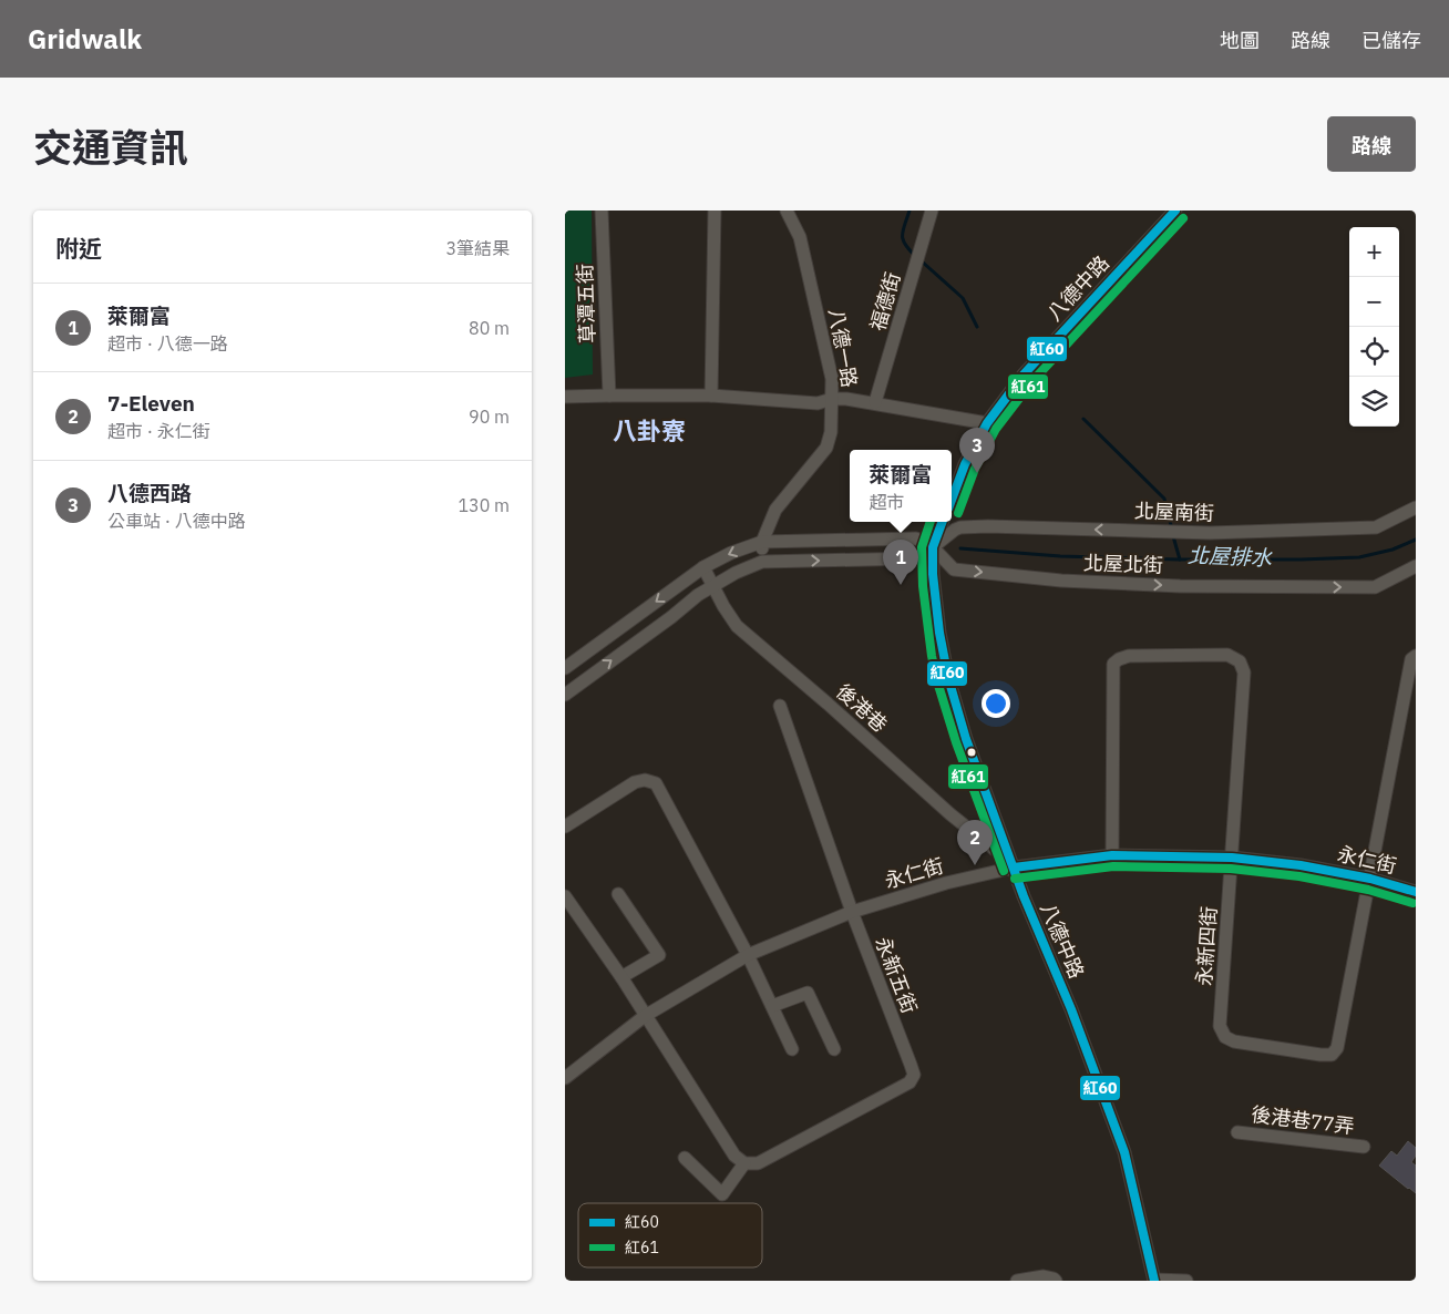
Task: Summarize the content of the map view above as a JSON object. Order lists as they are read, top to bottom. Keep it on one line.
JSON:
{"streets":{"street":["八德中路","福德街","草潭五街","八德一路","北屋南街","北屋北街","後港巷","永仁街","永新四街","永新五街","後港巷77弄"]},"crossings":[["八德中路","北屋南街"],["八德中路","北屋北街"],["八德中路","後港巷"],["八德中路","永仁街"],["北屋南街","北屋北街"],["後港巷","永仁街"],["永仁街","永新四街"],["永仁街","永新五街"]],"one_way":["北屋南街","北屋北街"],"districts":["八卦寮"],"water":["北屋排水"],"lines":["transit line 紅60","transit line 紅61"],"legend":["紅60","紅61"],"page":{"header":"Gridwalk","nav":["地圖","路線","已儲存"],"title":"交通資訊","buttons":"路線","heading":["附近","3筆結果"],"map_buttons":["+","−"],"list":[{"mark":"1","name":"萊爾富","note":"超市 · 八德一路","value":"80 m"},{"mark":"2","name":"7-Eleven","note":"超市 · 永仁街","value":"90 m"},{"mark":"3","name":"八德西路","note":"公車站 · 八德中路","value":"130 m"}],"pins":["3","1","2"],"popup":["萊爾富","超市"]}}
